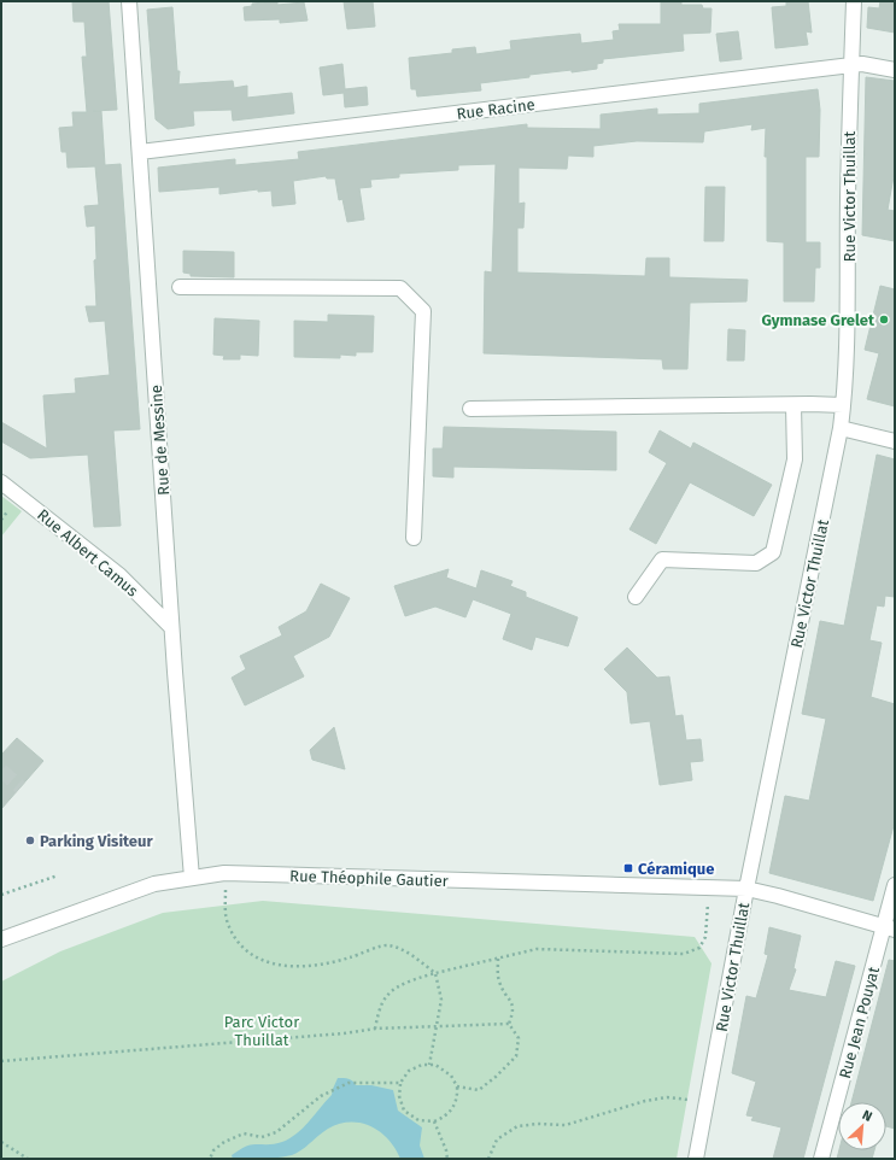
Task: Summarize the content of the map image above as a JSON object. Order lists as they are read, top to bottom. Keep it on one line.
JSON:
{"streets":{"street":["Rue Racine","Rue Victor Thuillat","Rue de Messine","Rue Albert Camus","Rue Théophile Gautier","Rue Jean Pouyat"]},"crossings":[["Rue Racine","Rue Victor Thuillat"],["Rue Racine","Rue de Messine"],["Rue Victor Thuillat","Rue Théophile Gautier"],["Rue de Messine","Rue Albert Camus"],["Rue de Messine","Rue Théophile Gautier"],["Rue Théophile Gautier","Rue Jean Pouyat"]],"parks":["Parc Victor Thuillat"],"places":{"other":["Gymnase Grelet","Parking Visiteur"],"transit":["Céramique"]},"north":"top right"}
